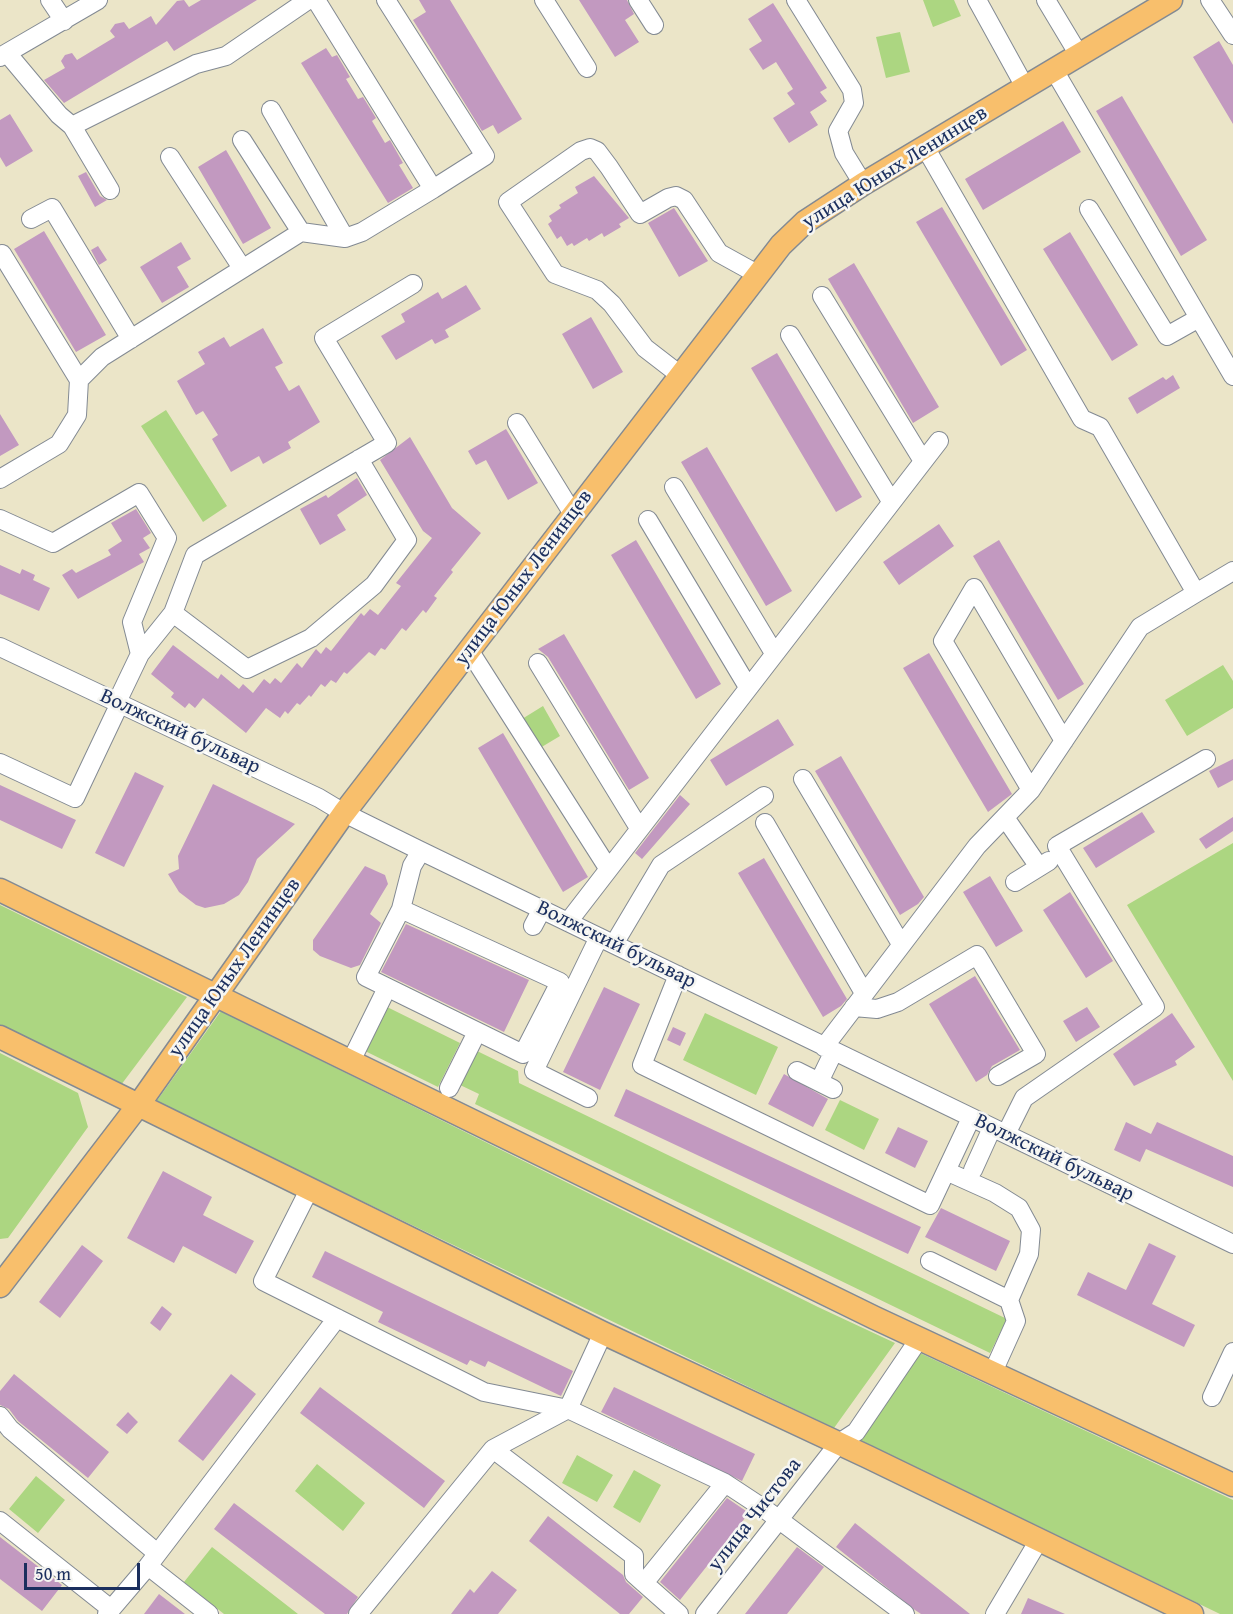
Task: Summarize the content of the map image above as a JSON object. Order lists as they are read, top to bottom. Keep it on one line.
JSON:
{"streets":{"main road":["улица Юных Ленинцев"],"street":["Волжский бульвар","улица Чистова"]},"crossings":[["улица Юных Ленинцев","Волжский бульвар"]],"scale_bar":"50 m"}
